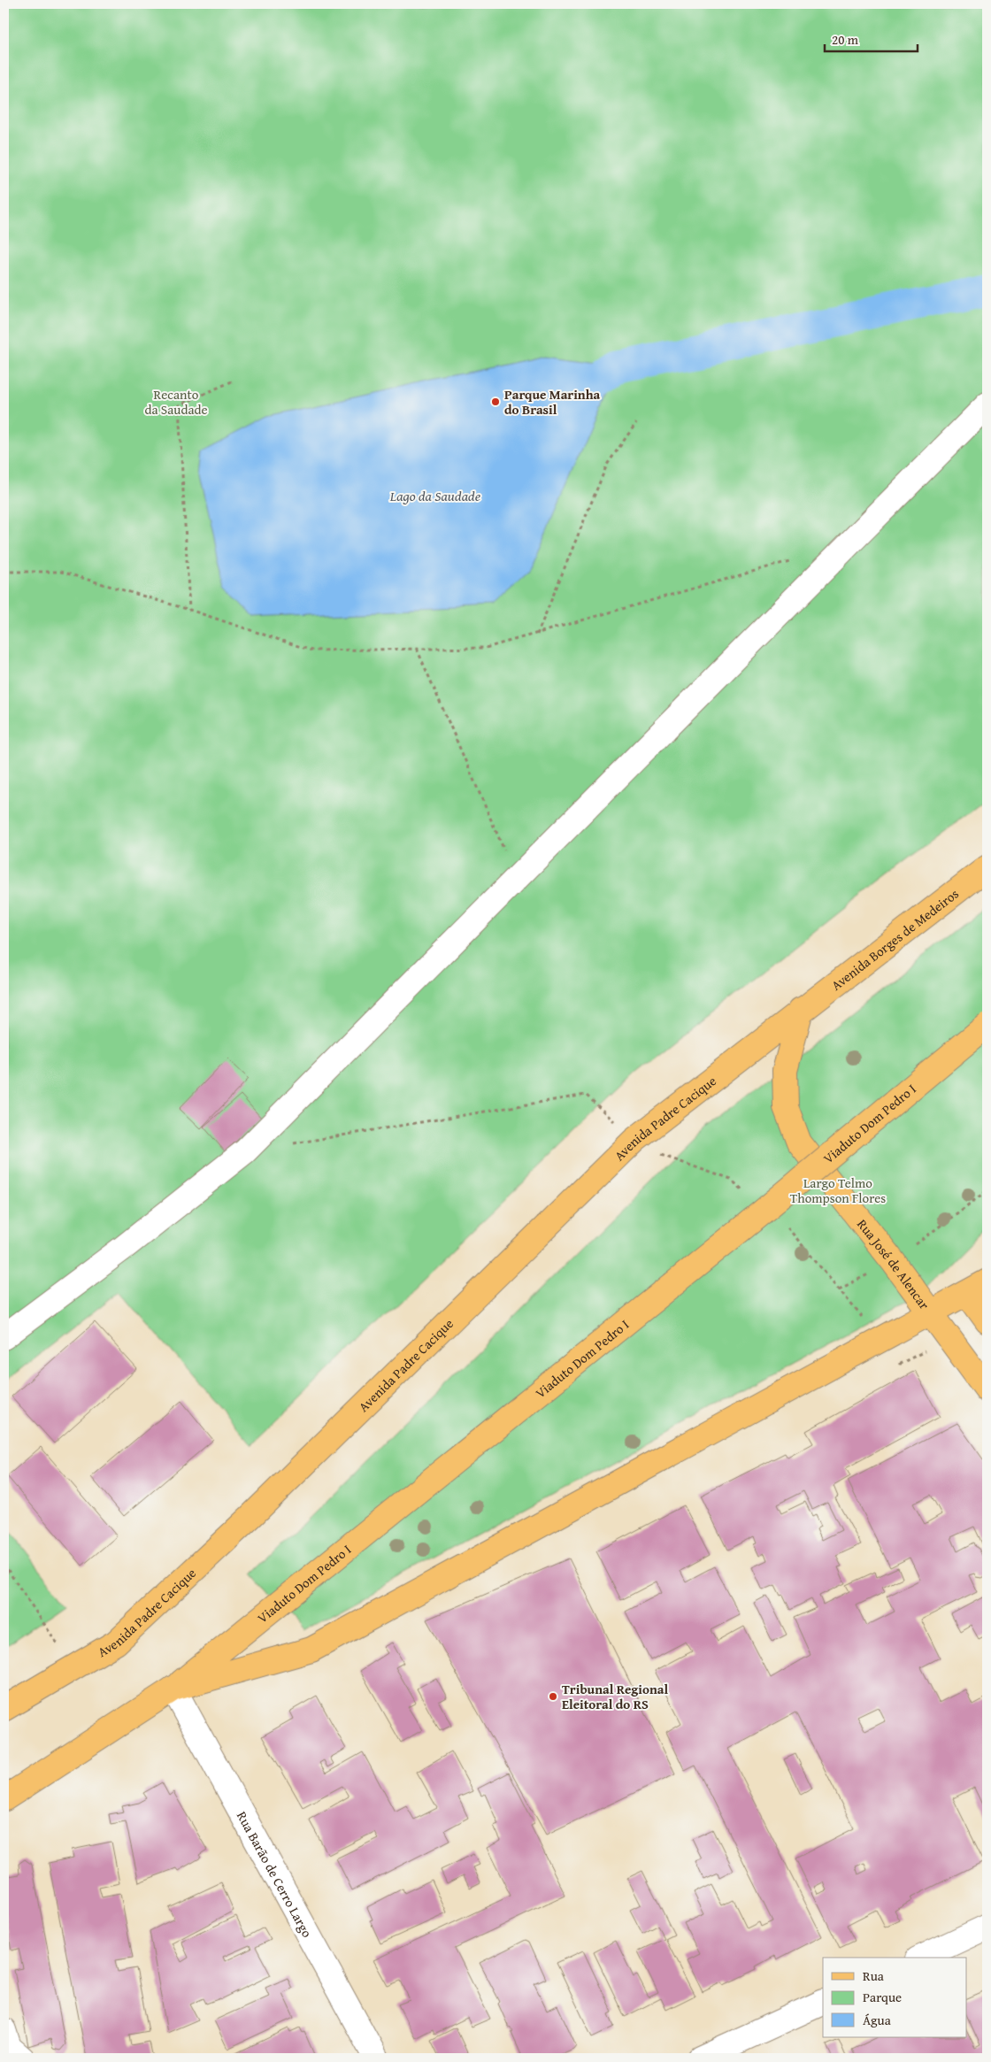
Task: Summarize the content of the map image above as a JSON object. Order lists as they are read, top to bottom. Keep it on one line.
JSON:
{"streets":{"main road":["Avenida Borges de Medeiros","Avenida Padre Cacique","Viaduto Dom Pedro I","Rua José de Alencar"],"street":["Rua Barão de Cerro Largo"]},"crossings":[["Avenida Borges de Medeiros","Avenida Padre Cacique"],["Avenida Borges de Medeiros","Rua José de Alencar"],["Avenida Padre Cacique","Rua José de Alencar"],["Viaduto Dom Pedro I","Rua Barão de Cerro Largo"]],"water":["Lago da Saudade"],"parks":["Recanto da Saudade","Largo Telmo Thompson Flores"],"places":["Parque Marinha do Brasil","Tribunal Regional Eleitoral do RS"],"legend":["Rua","Parque","Água"],"scale_bar":"20 m"}
